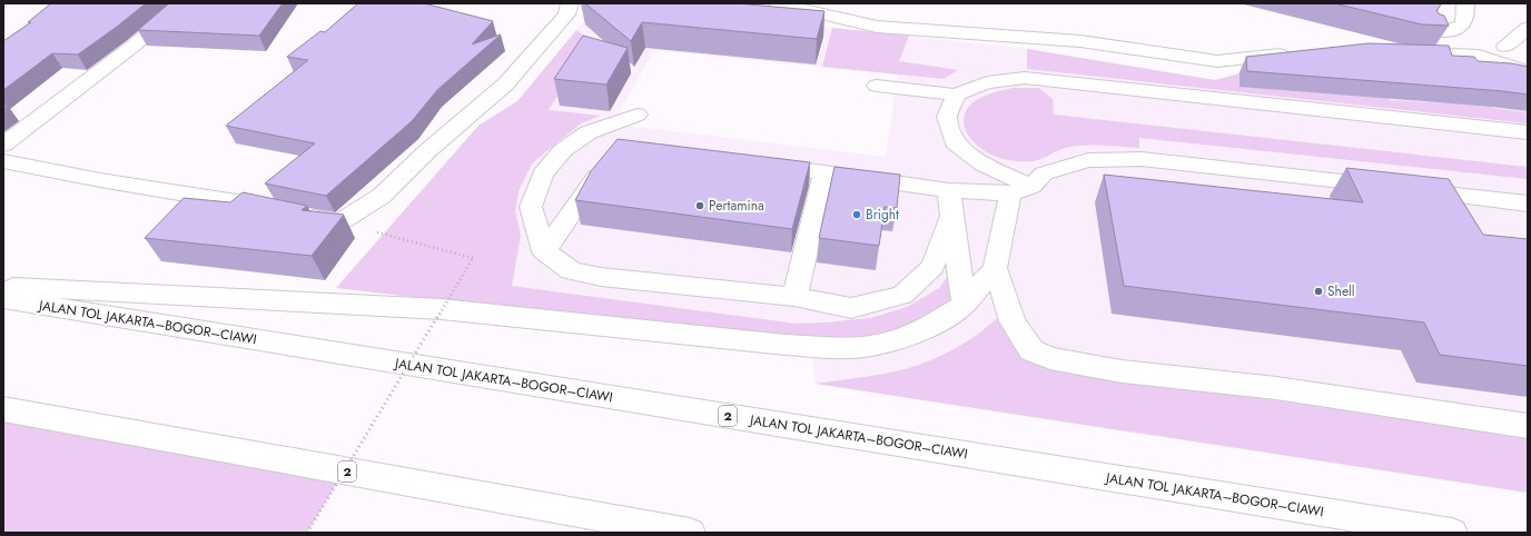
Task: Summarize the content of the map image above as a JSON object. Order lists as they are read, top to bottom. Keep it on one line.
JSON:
{"streets":{"main road":["JALAN TOL JAKARTA–BOGOR–CIAWI","2"]},"places":["Pertamina","Bright","Shell"]}
